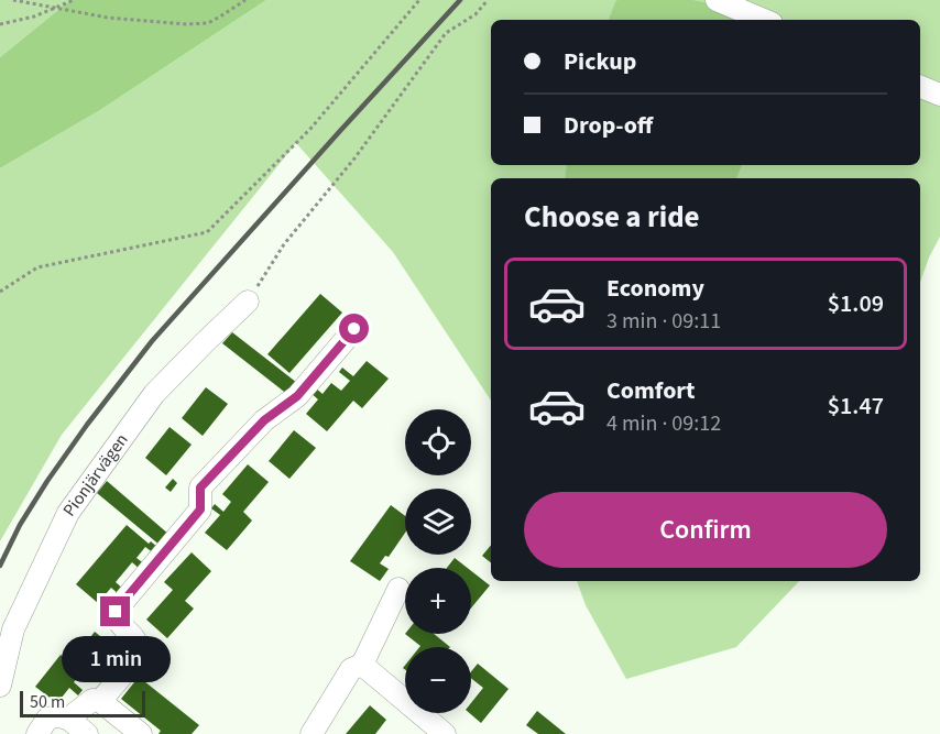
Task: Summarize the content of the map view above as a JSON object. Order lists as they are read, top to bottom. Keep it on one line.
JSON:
{"streets":{"street":["Pionjärvägen"]},"scale_bar":"50 m","page":{"banner":["Pickup","Drop-off"],"heading":"Choose a ride","list":[{"name":"Economy","note":"3 min · 09:11","value":"$1.09"},{"name":"Comfort","note":"4 min · 09:12","value":"$1.47"}],"map_buttons":["+","−"],"buttons":"Confirm","bubble":"1 min","scale":"50 m"}}
